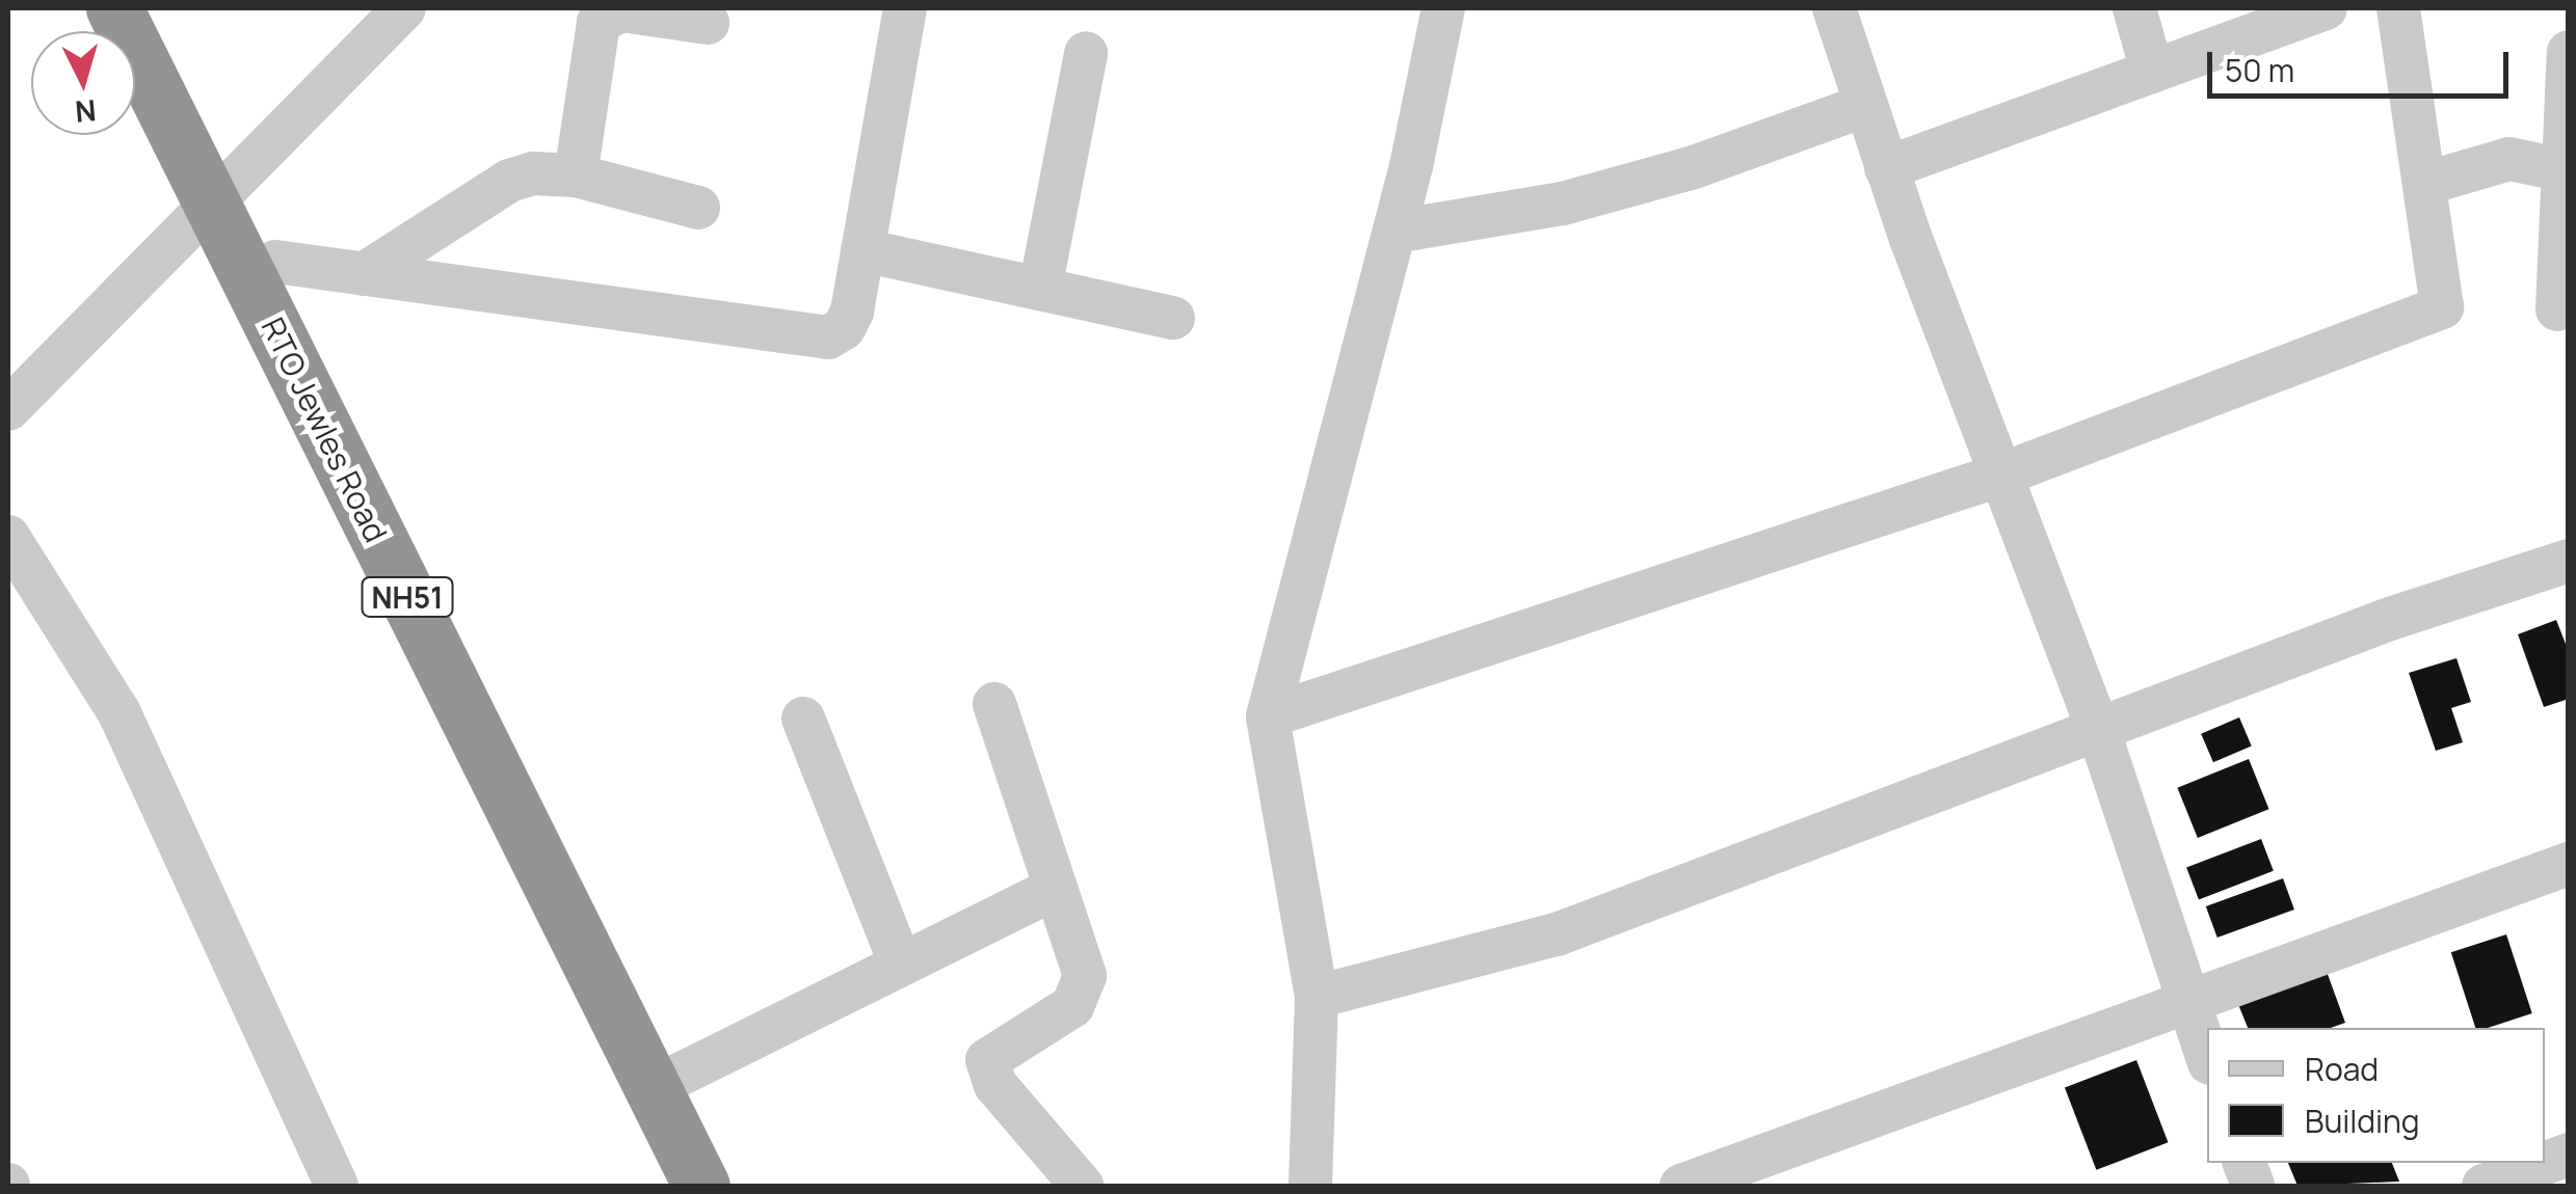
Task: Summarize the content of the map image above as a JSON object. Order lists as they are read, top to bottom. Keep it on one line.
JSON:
{"streets":{"highway":["RTO Jewles Road","NH51"]},"legend":["Road","Building"],"scale_bar":"50 m","north":"bottom"}
